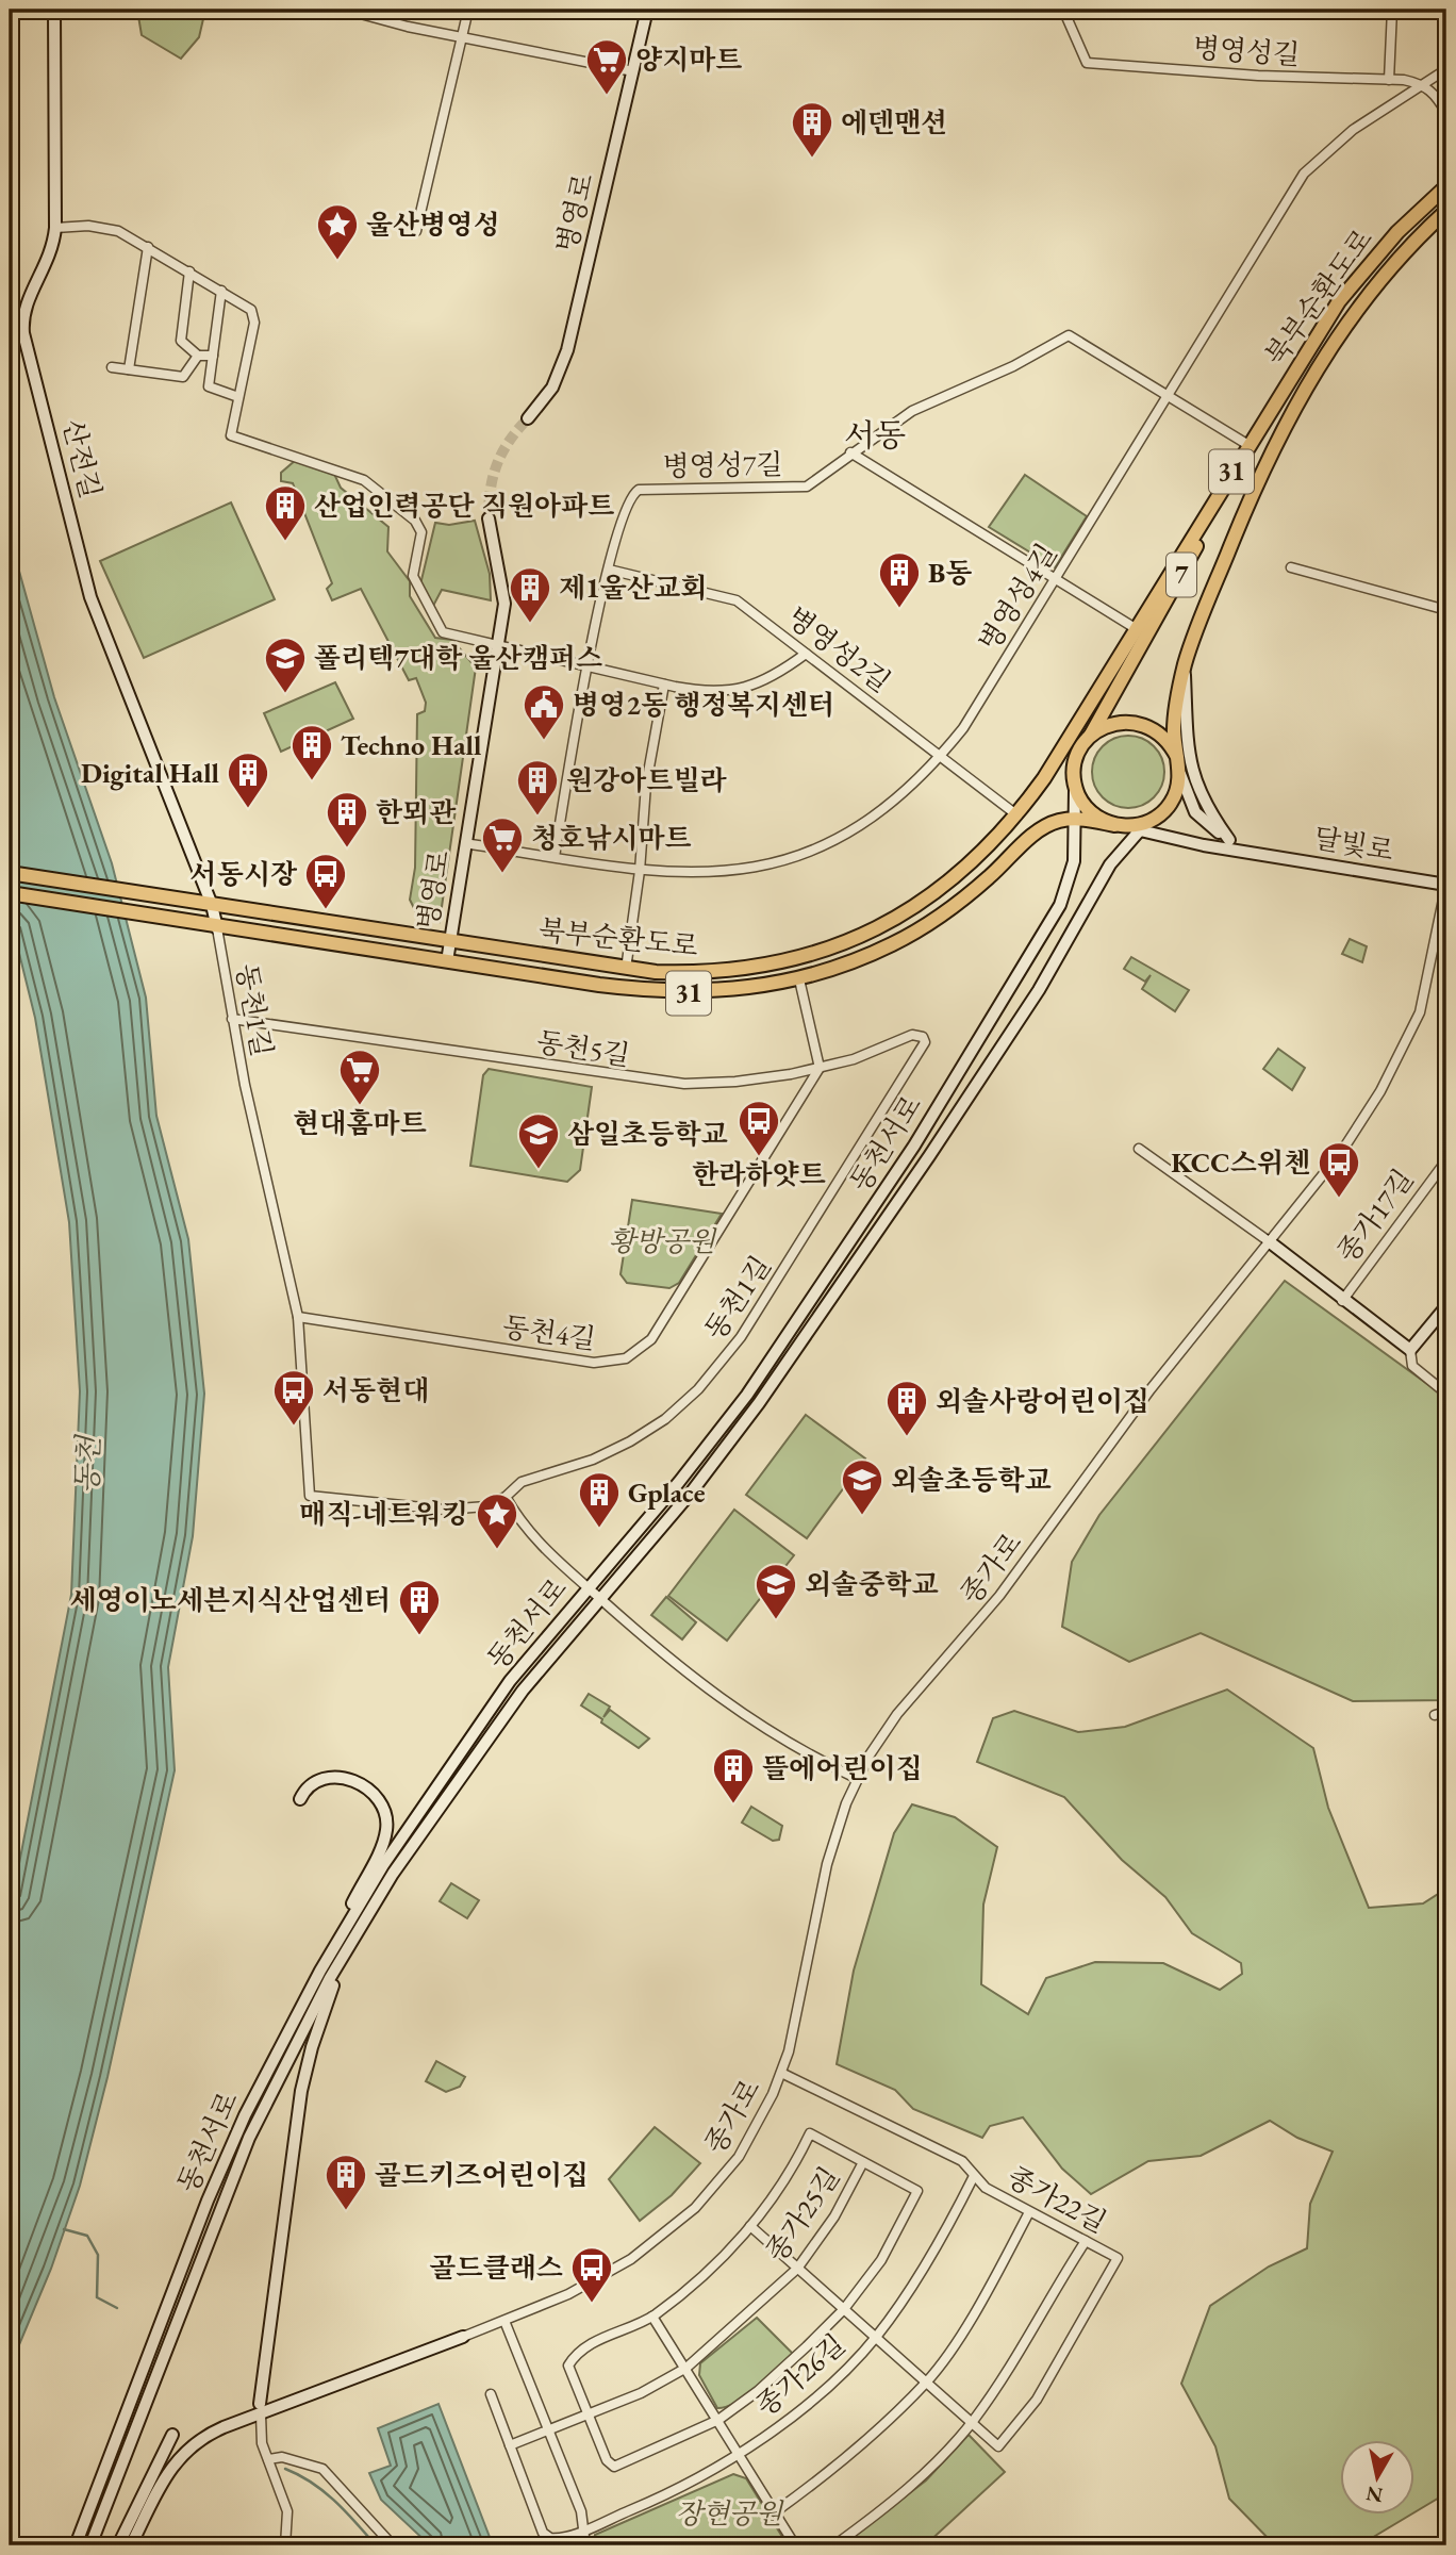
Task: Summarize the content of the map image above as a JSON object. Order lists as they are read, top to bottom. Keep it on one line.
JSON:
{"streets":{"main road":["병영로","북부순환도로","산전길","31","7","달빛로","동천서로","종가17길"],"street":["병영성길","병영성7길","병영성4길","병영성2길","동천1길","동천5길","동천4길","종가로","종가22길","종가25길","종가26길"]},"crossings":[["병영성길","병영성4길"],["병영로","북부순환도로"],["병영로","병영성4길"],["북부순환도로","산전길"],["북부순환도로","병영성7길"],["북부순환도로","31"],["북부순환도로","병영성2길"],["북부순환도로","달빛로"],["북부순환도로","동천1길"],["북부순환도로","동천서로"],["산전길","동천1길"],["병영성7길","병영성4길"],["병영성7길","병영성2길"],["31","달빛로"],["31","동천서로"],["병영성4길","병영성2길"],["달빛로","동천서로"],["달빛로","종가로"],["동천1길","동천5길"],["동천1길","동천4길"],["동천5길","동천4길"],["종가17길","종가로"],["종가로","종가22길"],["종가22길","종가26길"],["종가25길","종가26길"]],"districts":["서동"],"water":["동천"],"parks":["황방공원","장현공원"],"places":{"supermarket":["양지마트","청호낚시마트","현대홈마트"],"building":["에덴맨션","산업인력공단 직원아파트","B동","제1울산교회","Techno Hall","Digital Hall","원강아트빌라","한뫼관","외솔사랑어린이집","Gplace","세영이노세븐지식산업센터","뜰에어린이집","골드키즈어린이집"],"place":["울산병영성","매직-네트워킹"],"school or university":["폴리텍7대학 울산캠퍼스","삼일초등학교","외솔초등학교","외솔중학교"],"public building":["병영2동 행정복지센터"],"bus stop":["서동시장","한라하얏트","KCC스위첸","서동현대","골드클래스"]},"north":"bottom"}
